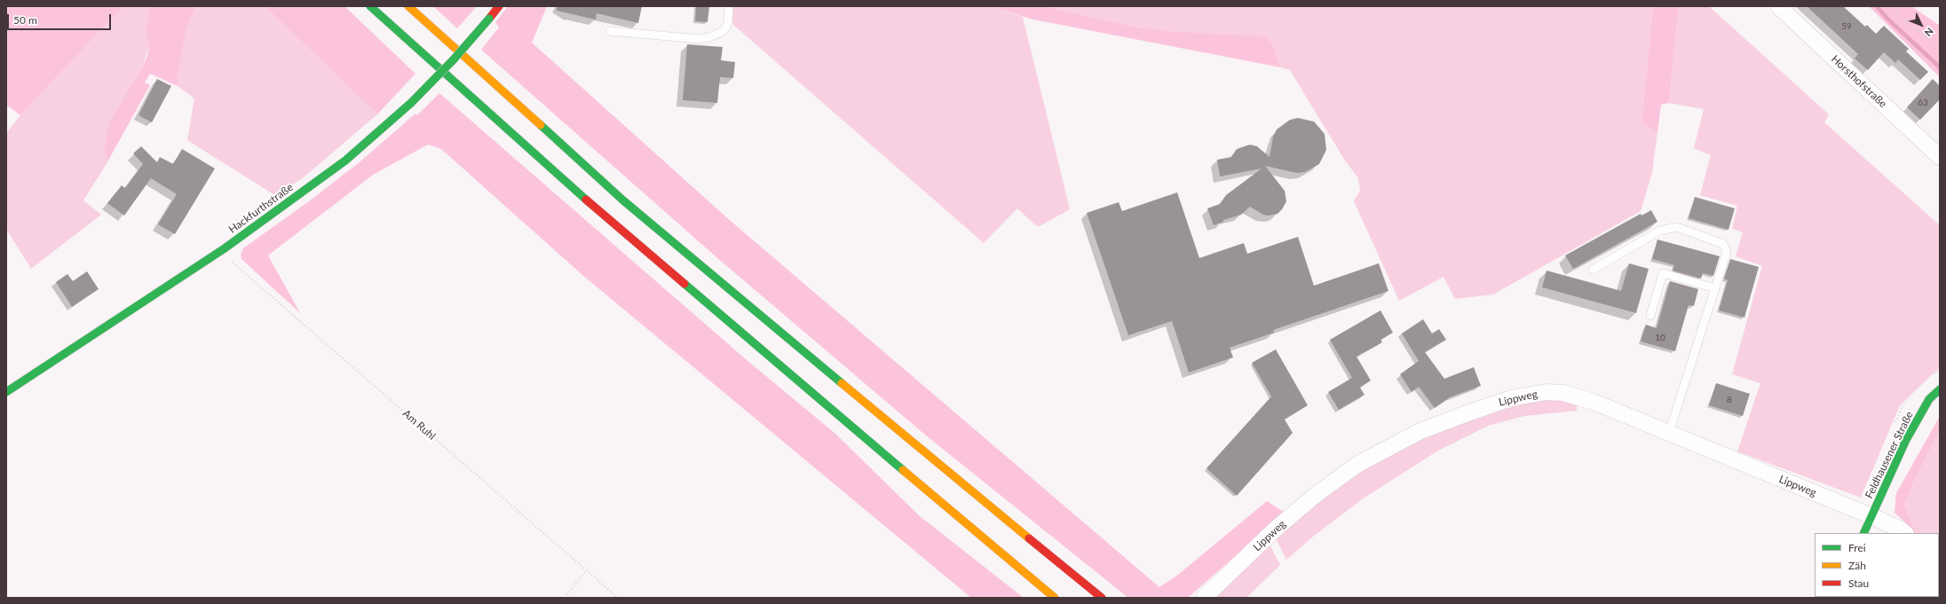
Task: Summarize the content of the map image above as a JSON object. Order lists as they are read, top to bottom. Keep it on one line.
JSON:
{"streets":{"main road":["Hackfurthstraße","Feldhausener Straße"],"street":["Horsthofstraße","Lippweg"],"path":["Am Ruhl"]},"crossings":[["Hackfurthstraße","Am Ruhl"],["Lippweg","Feldhausener Straße"]],"house_numbers":["59","63","10","8"],"legend":["Frei","Zäh","Stau"],"scale_bar":"50 m","north":"bottom right"}
